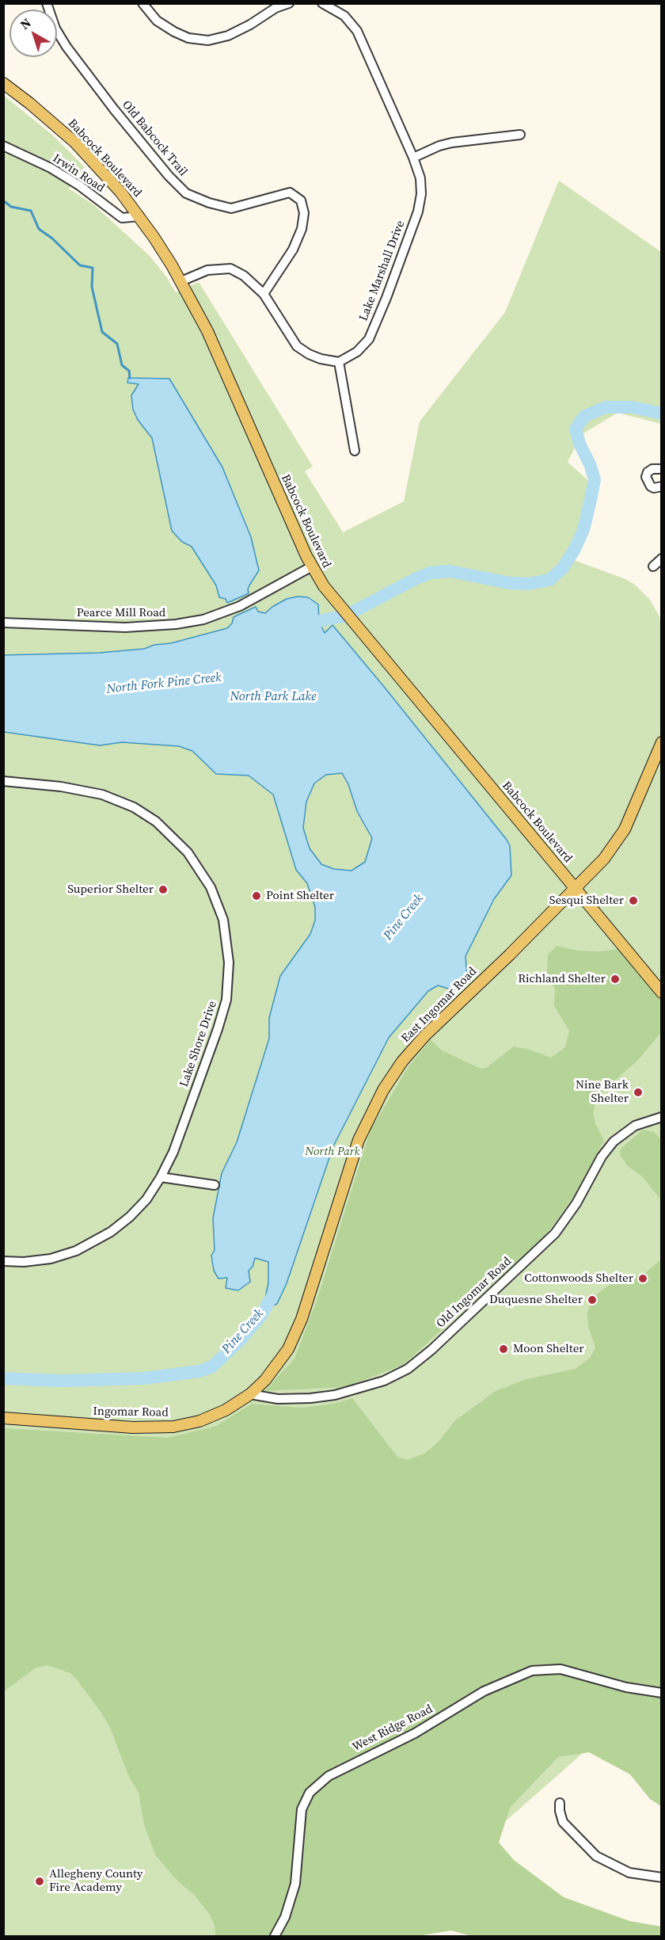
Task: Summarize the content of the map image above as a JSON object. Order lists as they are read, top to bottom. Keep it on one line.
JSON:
{"streets":{"main road":["Babcock Boulevard","East Ingomar Road","Ingomar Road"],"street":["Old Babcock Trail","Irwin Road","Lake Marshall Drive","Pearce Mill Road","Lake Shore Drive","Old Ingomar Road","West Ridge Road"]},"crossings":[["Babcock Boulevard","Irwin Road"],["Babcock Boulevard","Pearce Mill Road"],["Babcock Boulevard","East Ingomar Road"],["East Ingomar Road","Old Ingomar Road"],["East Ingomar Road","Ingomar Road"],["Old Ingomar Road","Ingomar Road"]],"water":["North Fork Pine Creek","North Park Lake","Pine Creek"],"parks":["North Park"],"places":["Superior Shelter","Point Shelter","Sesqui Shelter","Richland Shelter","Nine Bark Shelter","Cottonwoods Shelter","Duquesne Shelter","Moon Shelter","Allegheny County Fire Academy"],"north":"top left"}
